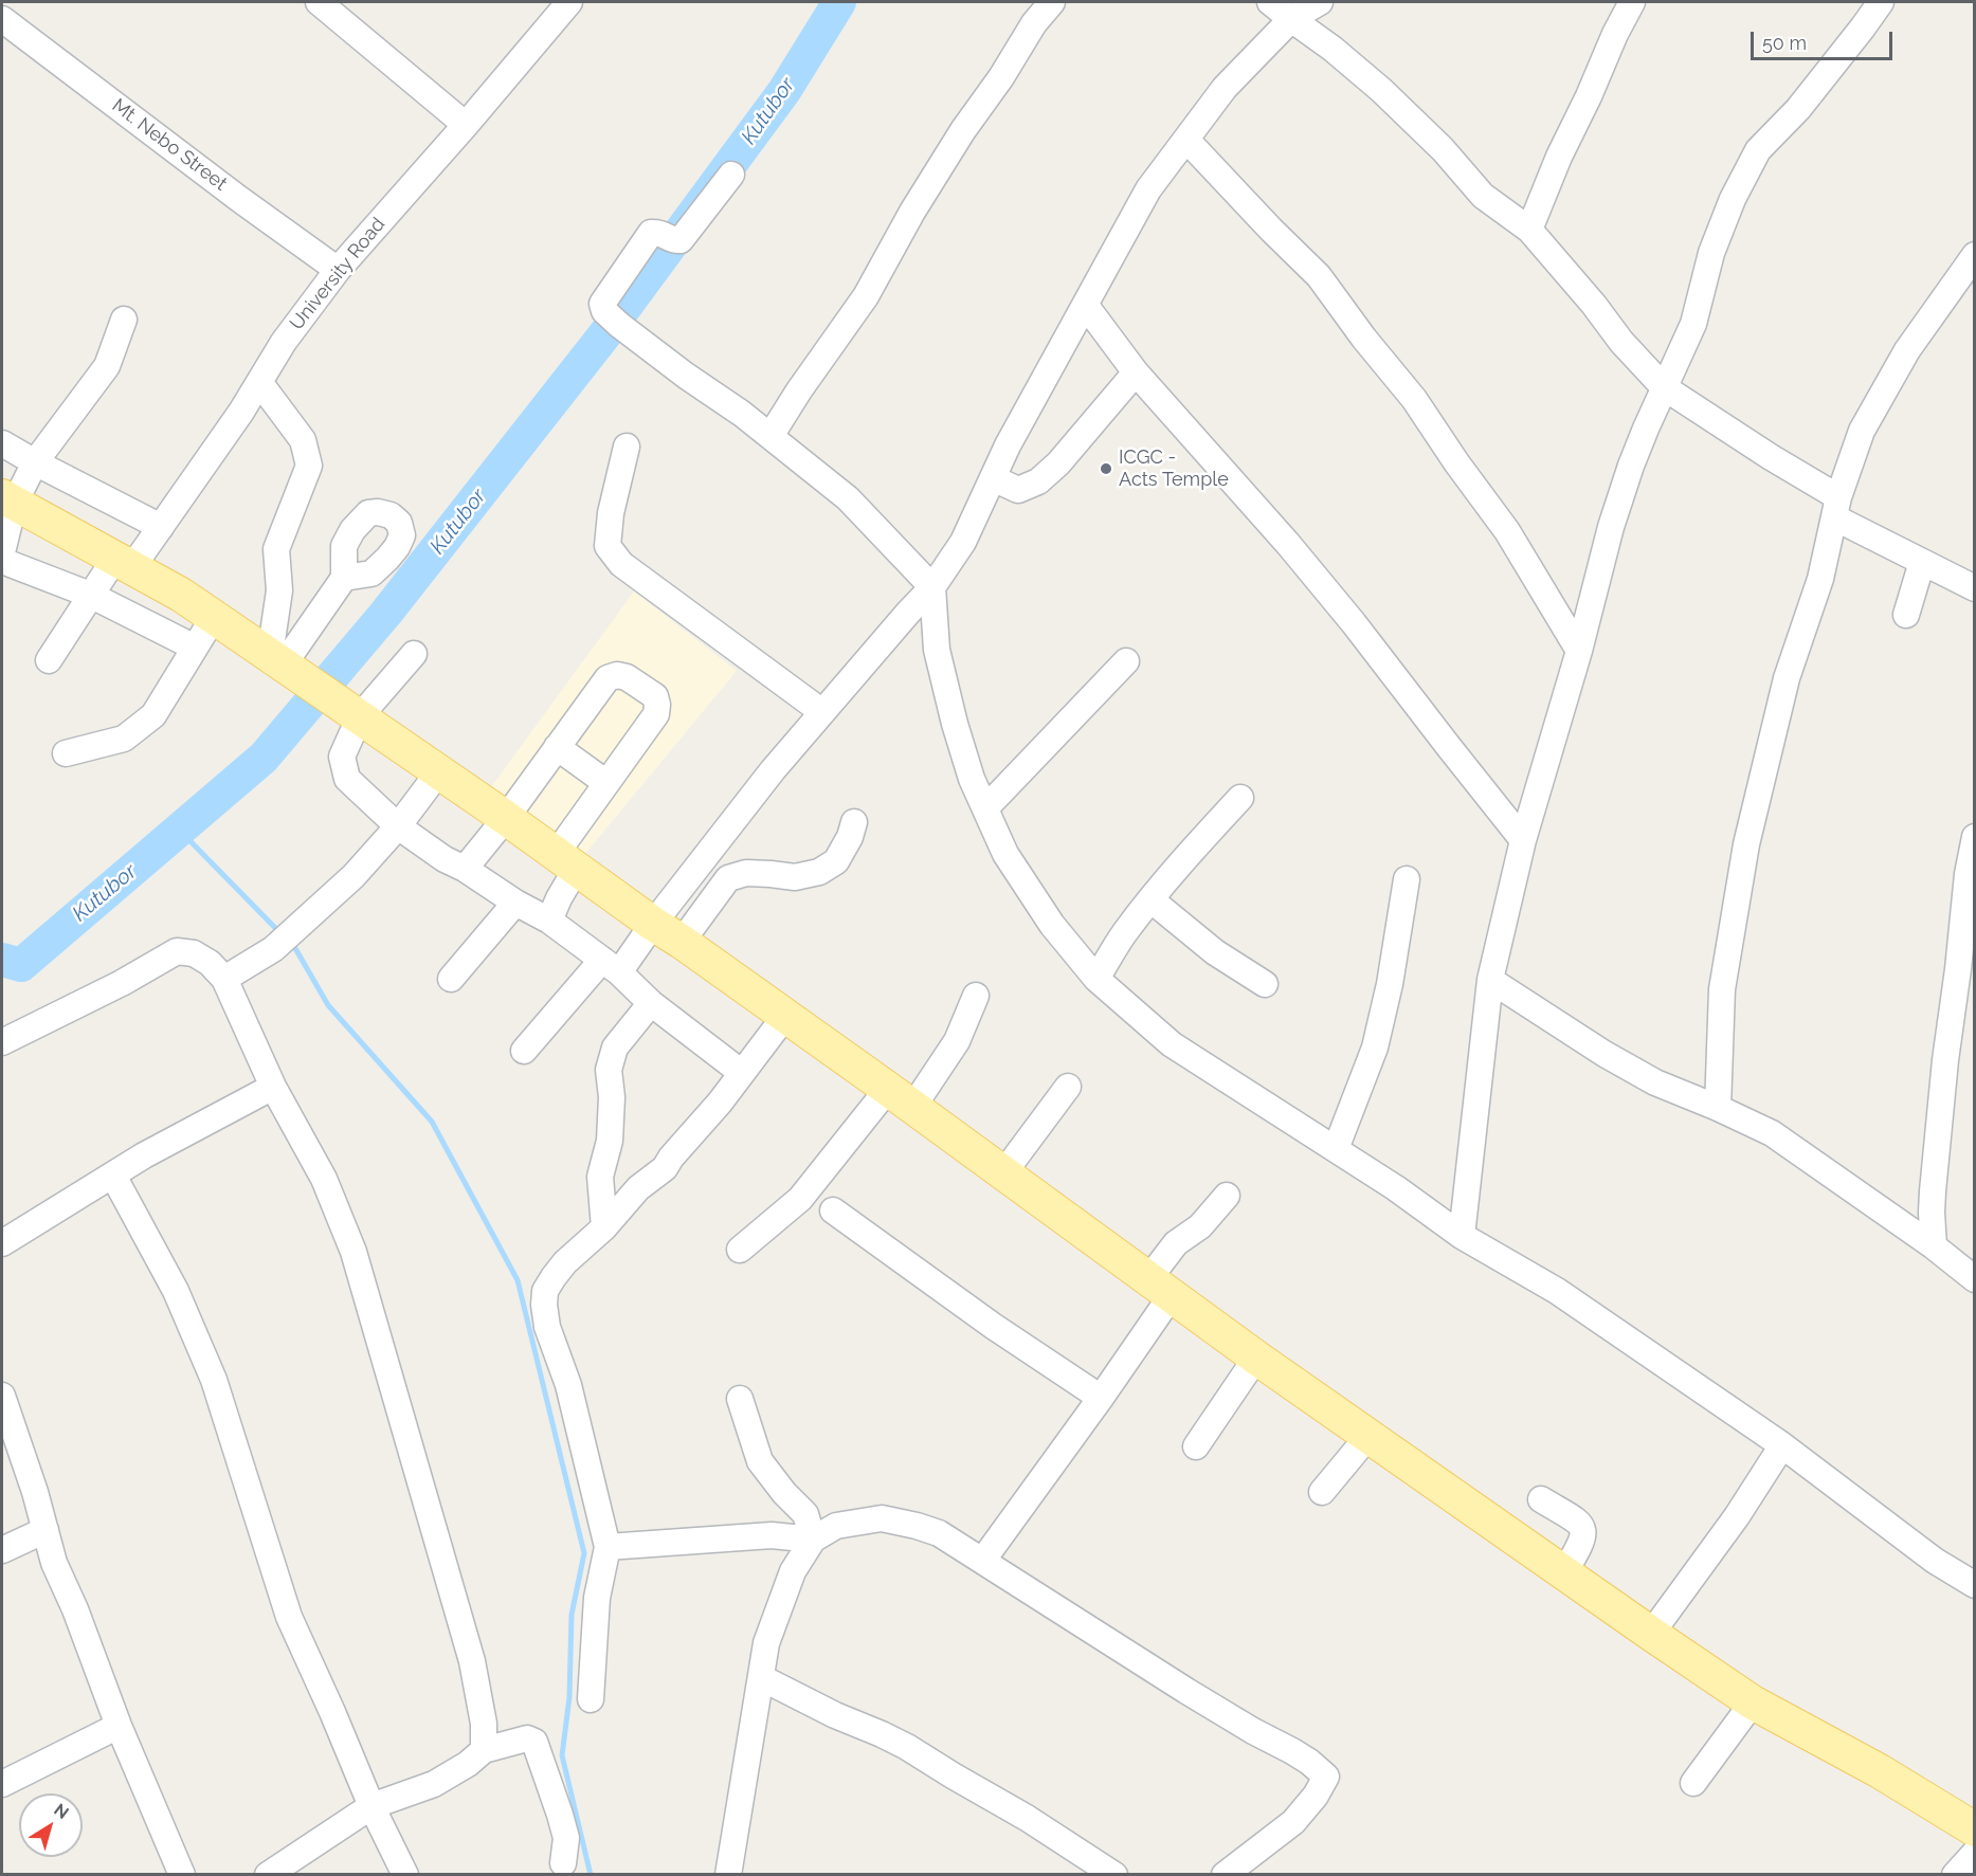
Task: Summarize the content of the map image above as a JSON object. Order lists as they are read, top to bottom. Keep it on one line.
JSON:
{"streets":{"street":["Mt. Nebo Street","University Road"]},"crossings":[["Mt. Nebo Street","University Road"]],"water":["Kutubor"],"places":["ICGC - Acts Temple"],"scale_bar":"50 m","north":"top right"}
